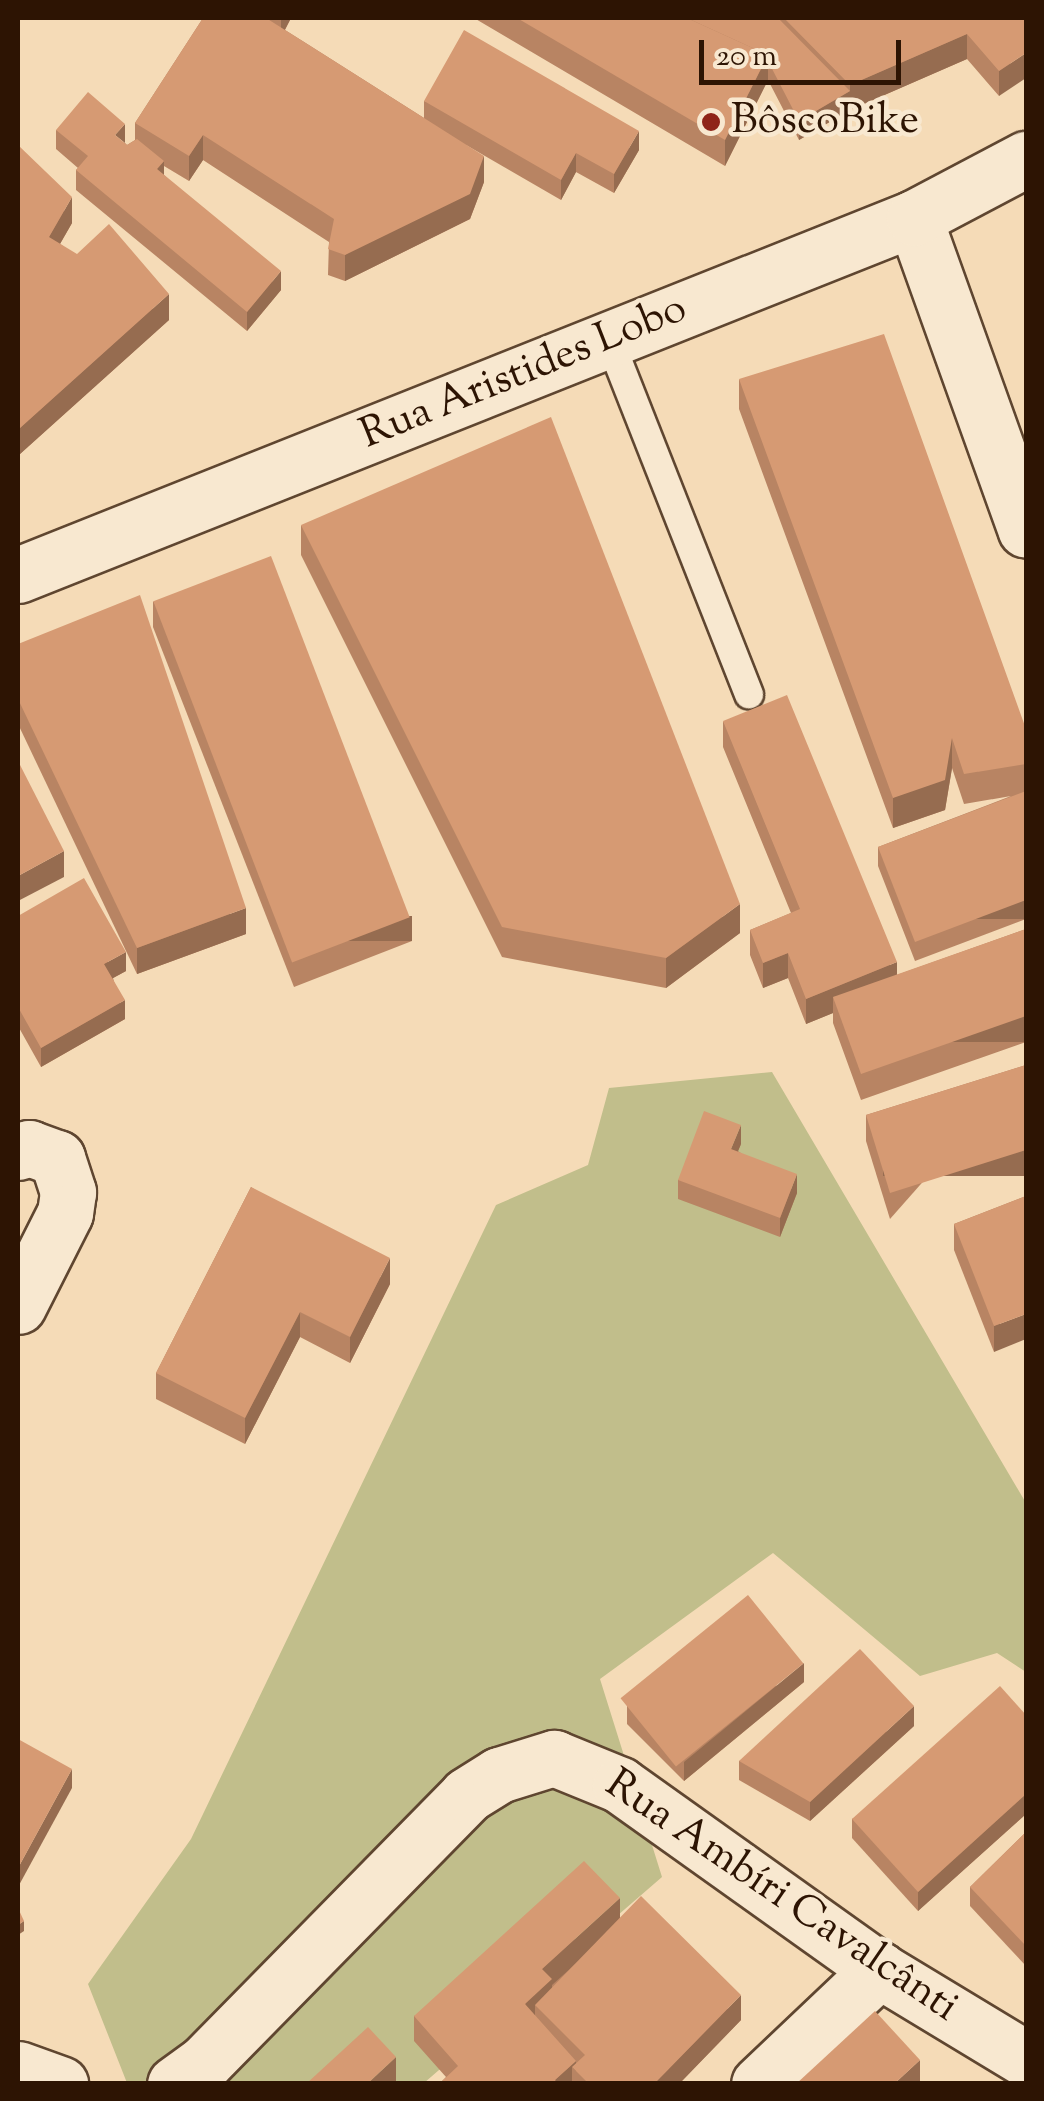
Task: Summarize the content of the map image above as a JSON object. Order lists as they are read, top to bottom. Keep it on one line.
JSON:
{"streets":{"street":["Rua Aristides Lobo","Rua Ambíri Cavalcânti"]},"places":["BôscoBike"],"scale_bar":"20 m"}
